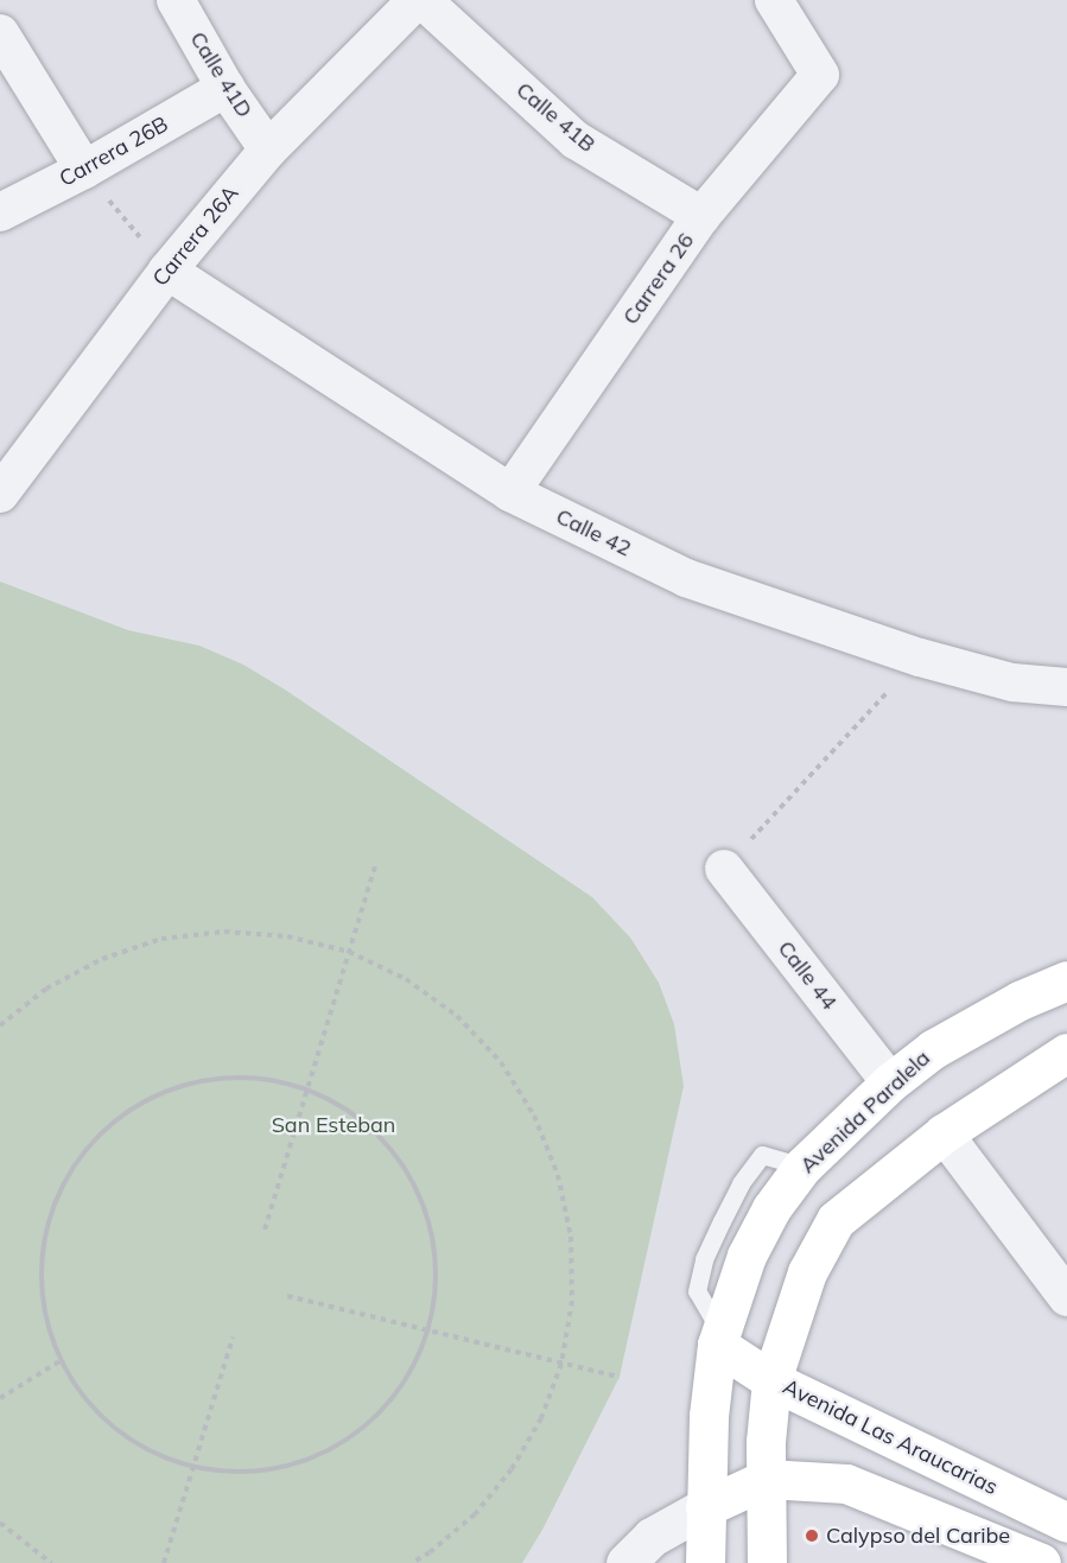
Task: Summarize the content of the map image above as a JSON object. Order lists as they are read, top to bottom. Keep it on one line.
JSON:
{"streets":{"main road":["Avenida Paralela","Avenida Las Araucarias"],"street":["Calle 41D","Calle 41B","Carrera 26B","Carrera 26A","Carrera 26","Calle 42","Calle 44"]},"crossings":[["Calle 41D","Carrera 26B"],["Calle 41D","Carrera 26A"],["Calle 41B","Carrera 26"],["Carrera 26A","Calle 42"],["Carrera 26","Calle 42"],["Calle 44","Avenida Paralela"],["Avenida Paralela","Avenida Las Araucarias"]],"parks":["San Esteban"],"places":["Calypso del Caribe"]}
